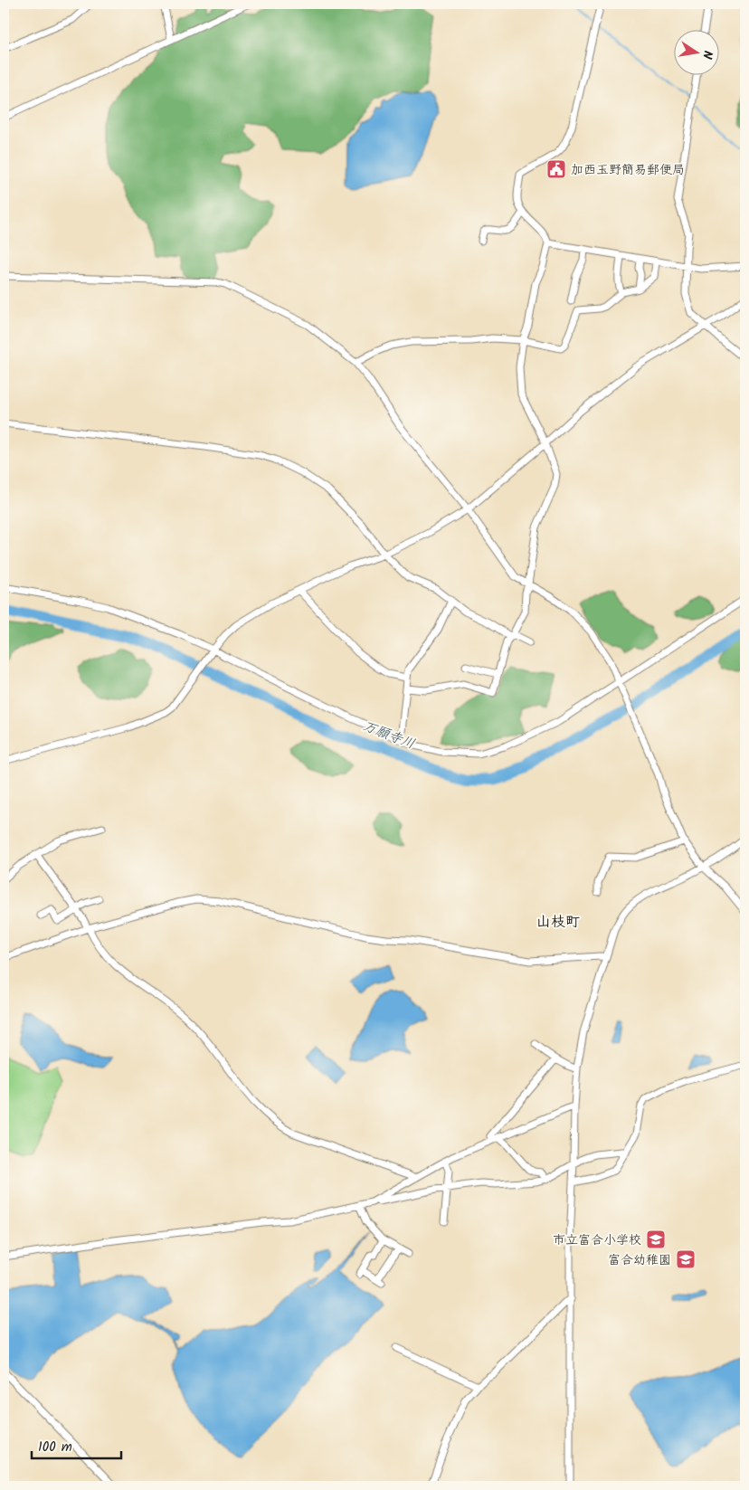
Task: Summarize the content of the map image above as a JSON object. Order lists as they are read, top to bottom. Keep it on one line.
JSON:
{"districts":["山枝町"],"water":["万願寺川"],"places":{"public building":["加西玉野簡易郵便局"],"school or university":["市立富合小学校","富合幼稚園"]},"scale_bar":"100 m","north":"right"}
